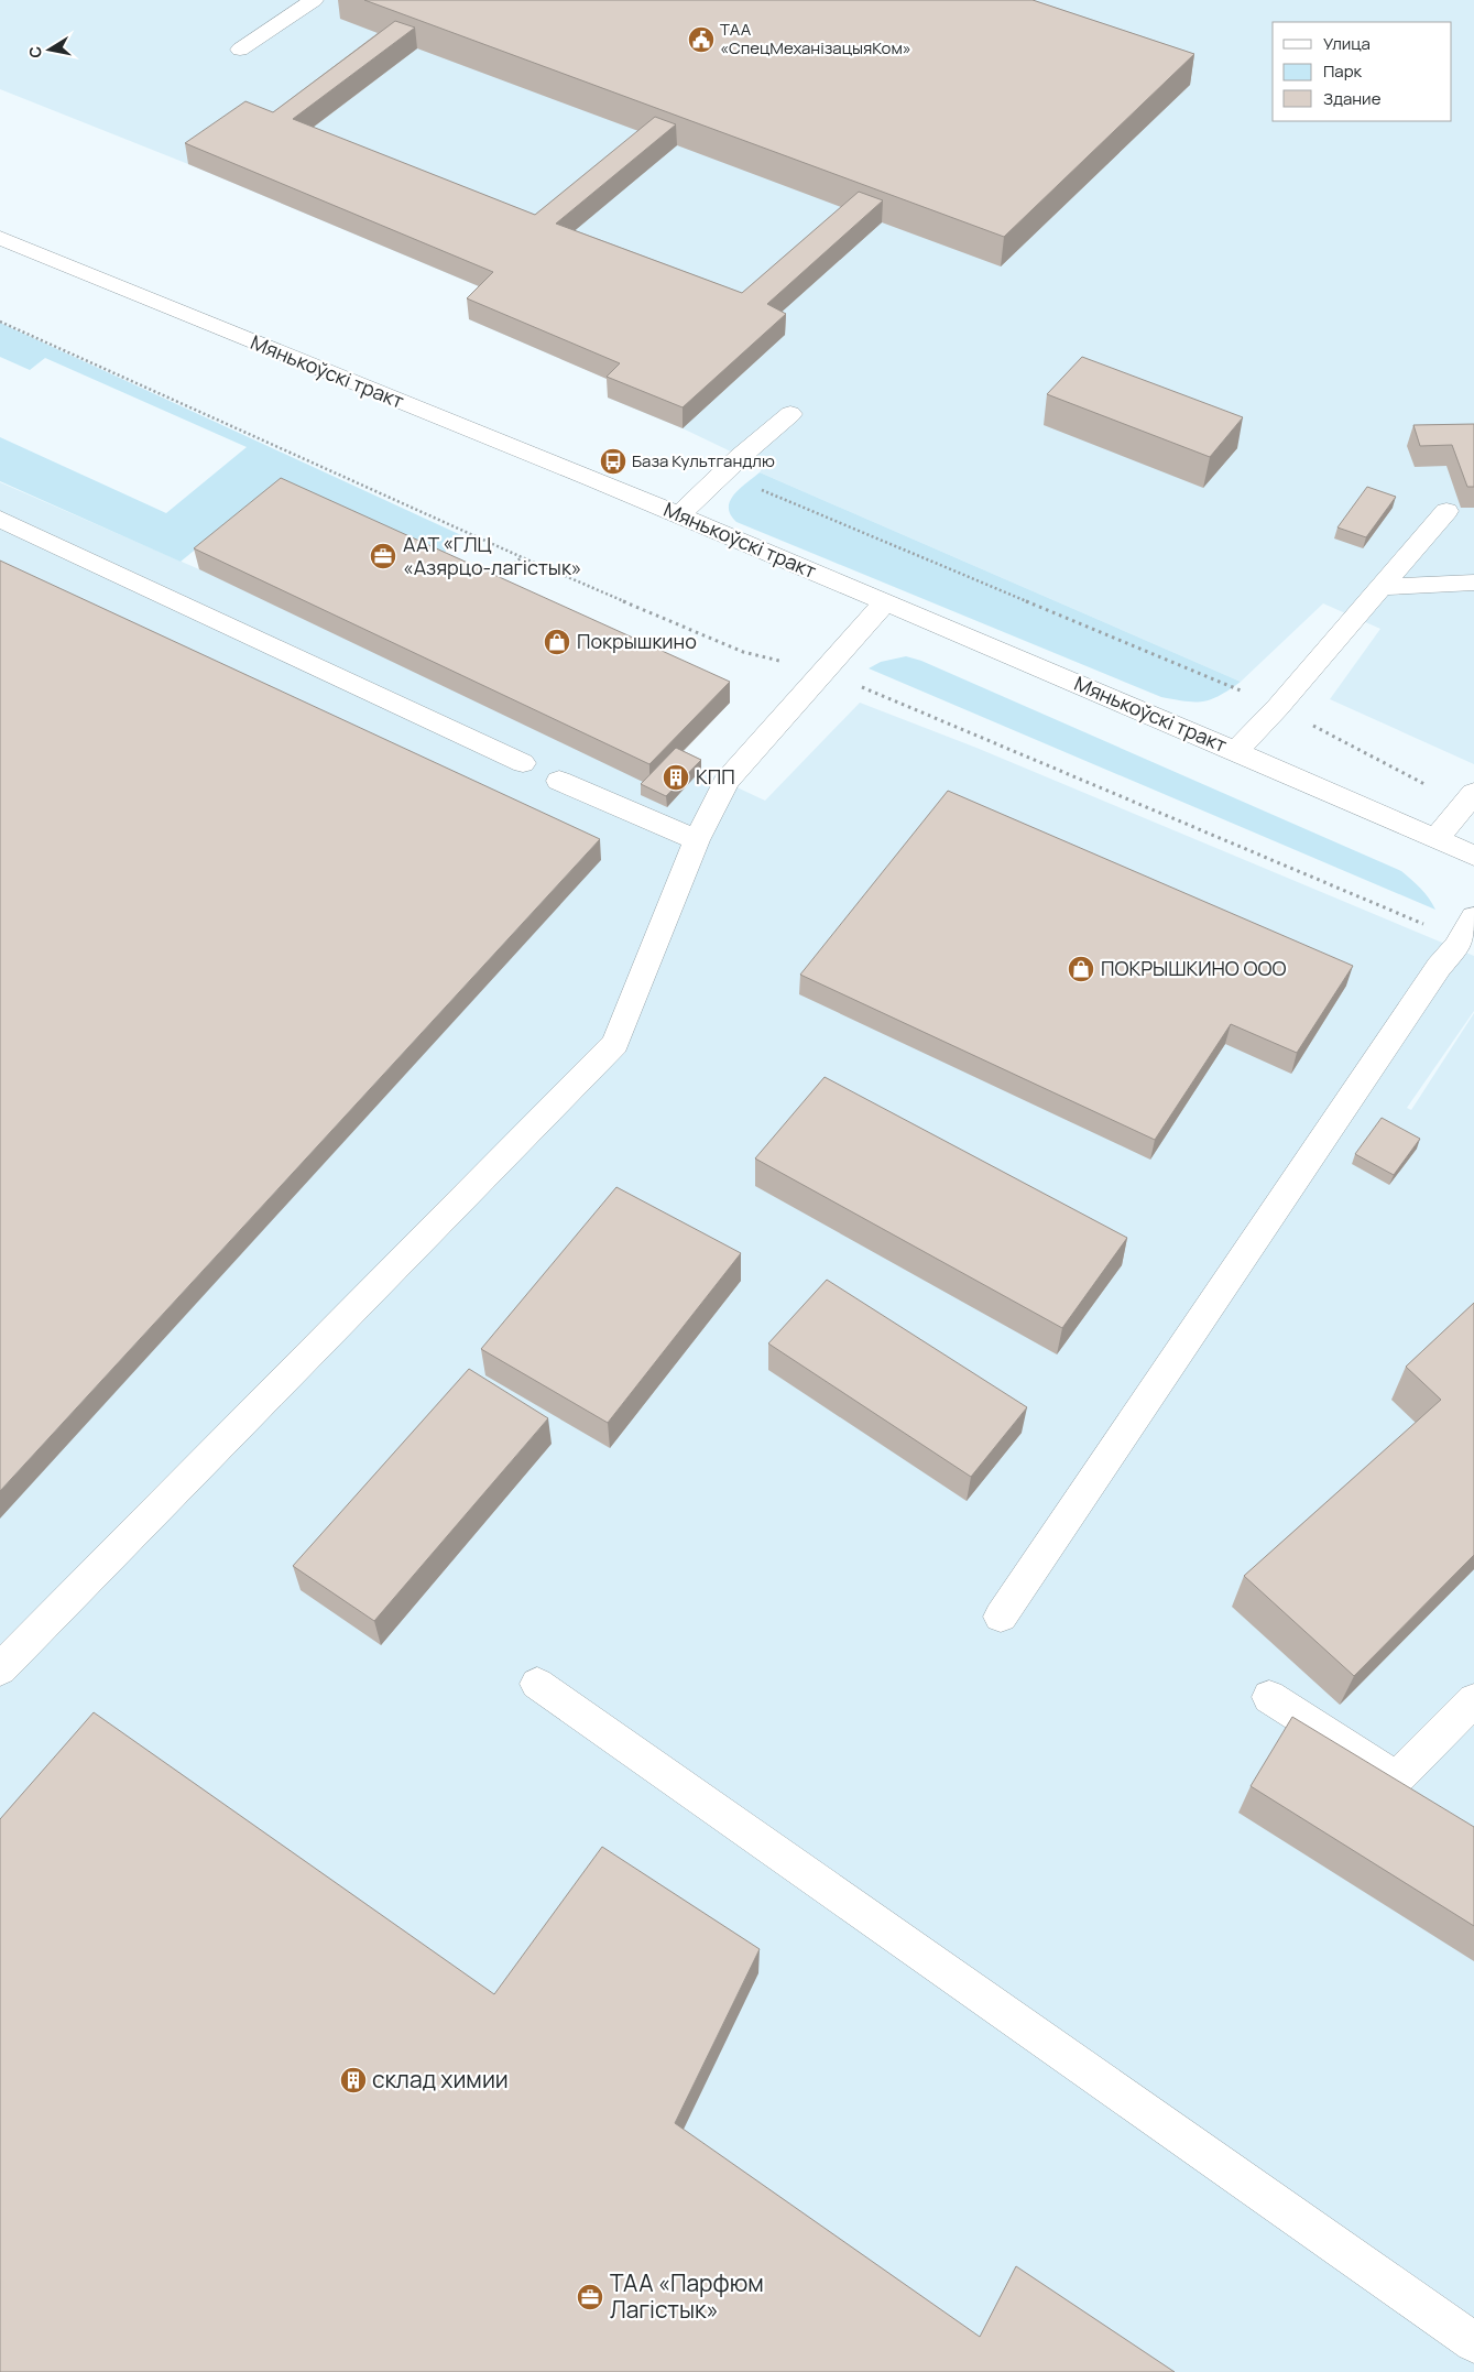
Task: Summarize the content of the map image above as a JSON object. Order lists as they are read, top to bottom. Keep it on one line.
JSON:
{"streets":{"street":["Мянькоўскі тракт"]},"places":{"public building":["ТАА «СпецМеханізацыяКом»"],"bus stop":["База Культгандлю"],"office":["ААТ «ГЛЦ «Азярцо-лагістык»","ТАА «Парфюм Лагістык»"],"shop":["Покрышкино","ПОКРЫШКИНО ООО"],"building":["КПП","склад химии"]},"legend":["Улица","Парк","Здание"],"north":"left"}
